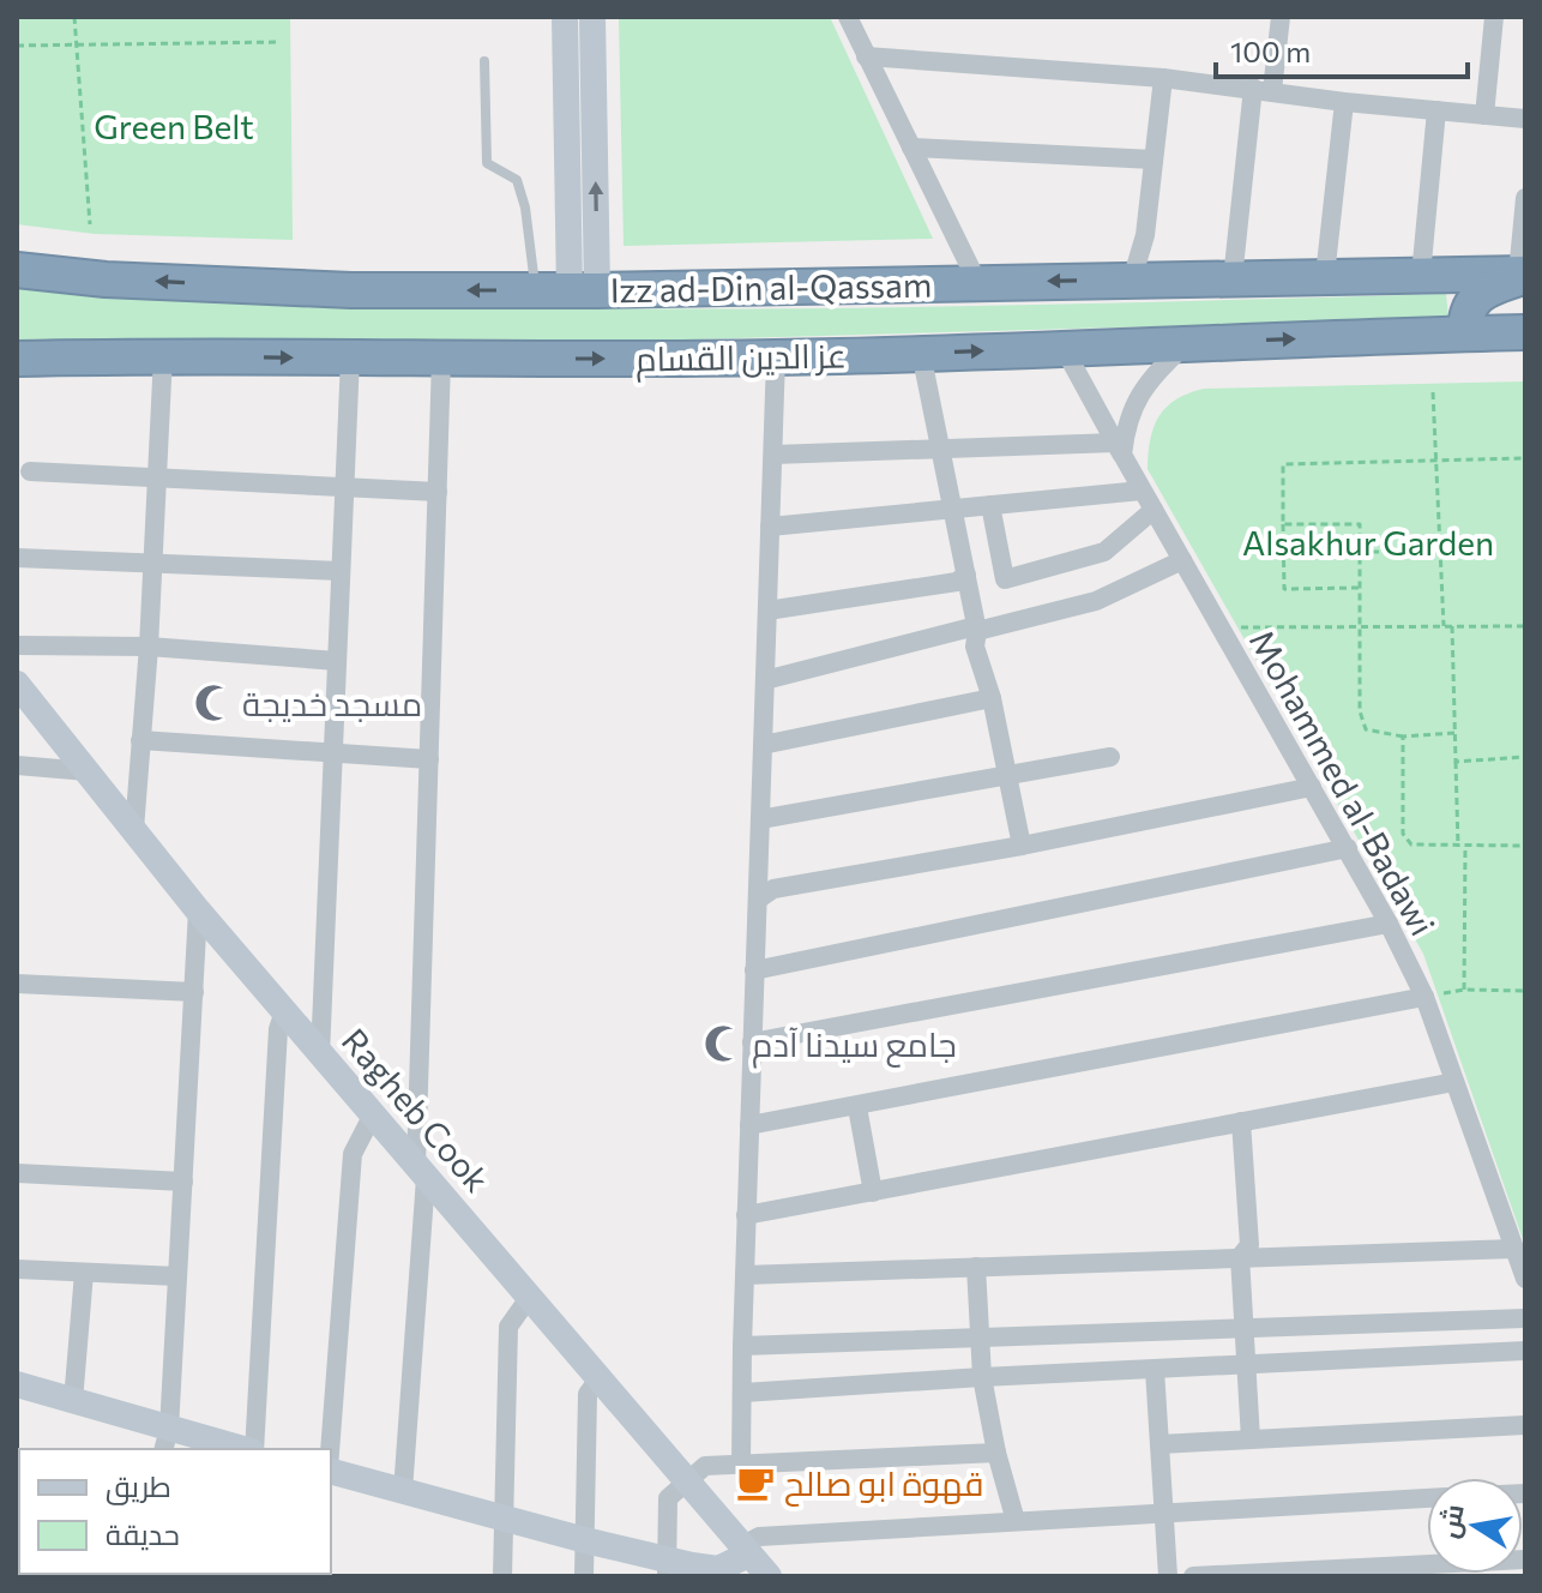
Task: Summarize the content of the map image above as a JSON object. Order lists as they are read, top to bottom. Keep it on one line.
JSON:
{"streets":{"highway":["Izz ad-Din al-Qassam","عز الدين القسام"],"street":["Mohammed al-Badawi","Ragheb Cook"]},"crossings":[["عز الدين القسام","Mohammed al-Badawi"]],"one_way":["Izz ad-Din al-Qassam","عز الدين القسام"],"parks":["Green Belt","Alsakhur Garden"],"places":{"mosque":["مسجد خديجة","جامع سيدنا آدم"],"cafe":["قهوة ابو صالح"]},"legend":["طريق","حديقة"],"scale_bar":"100 m","north":"left"}
